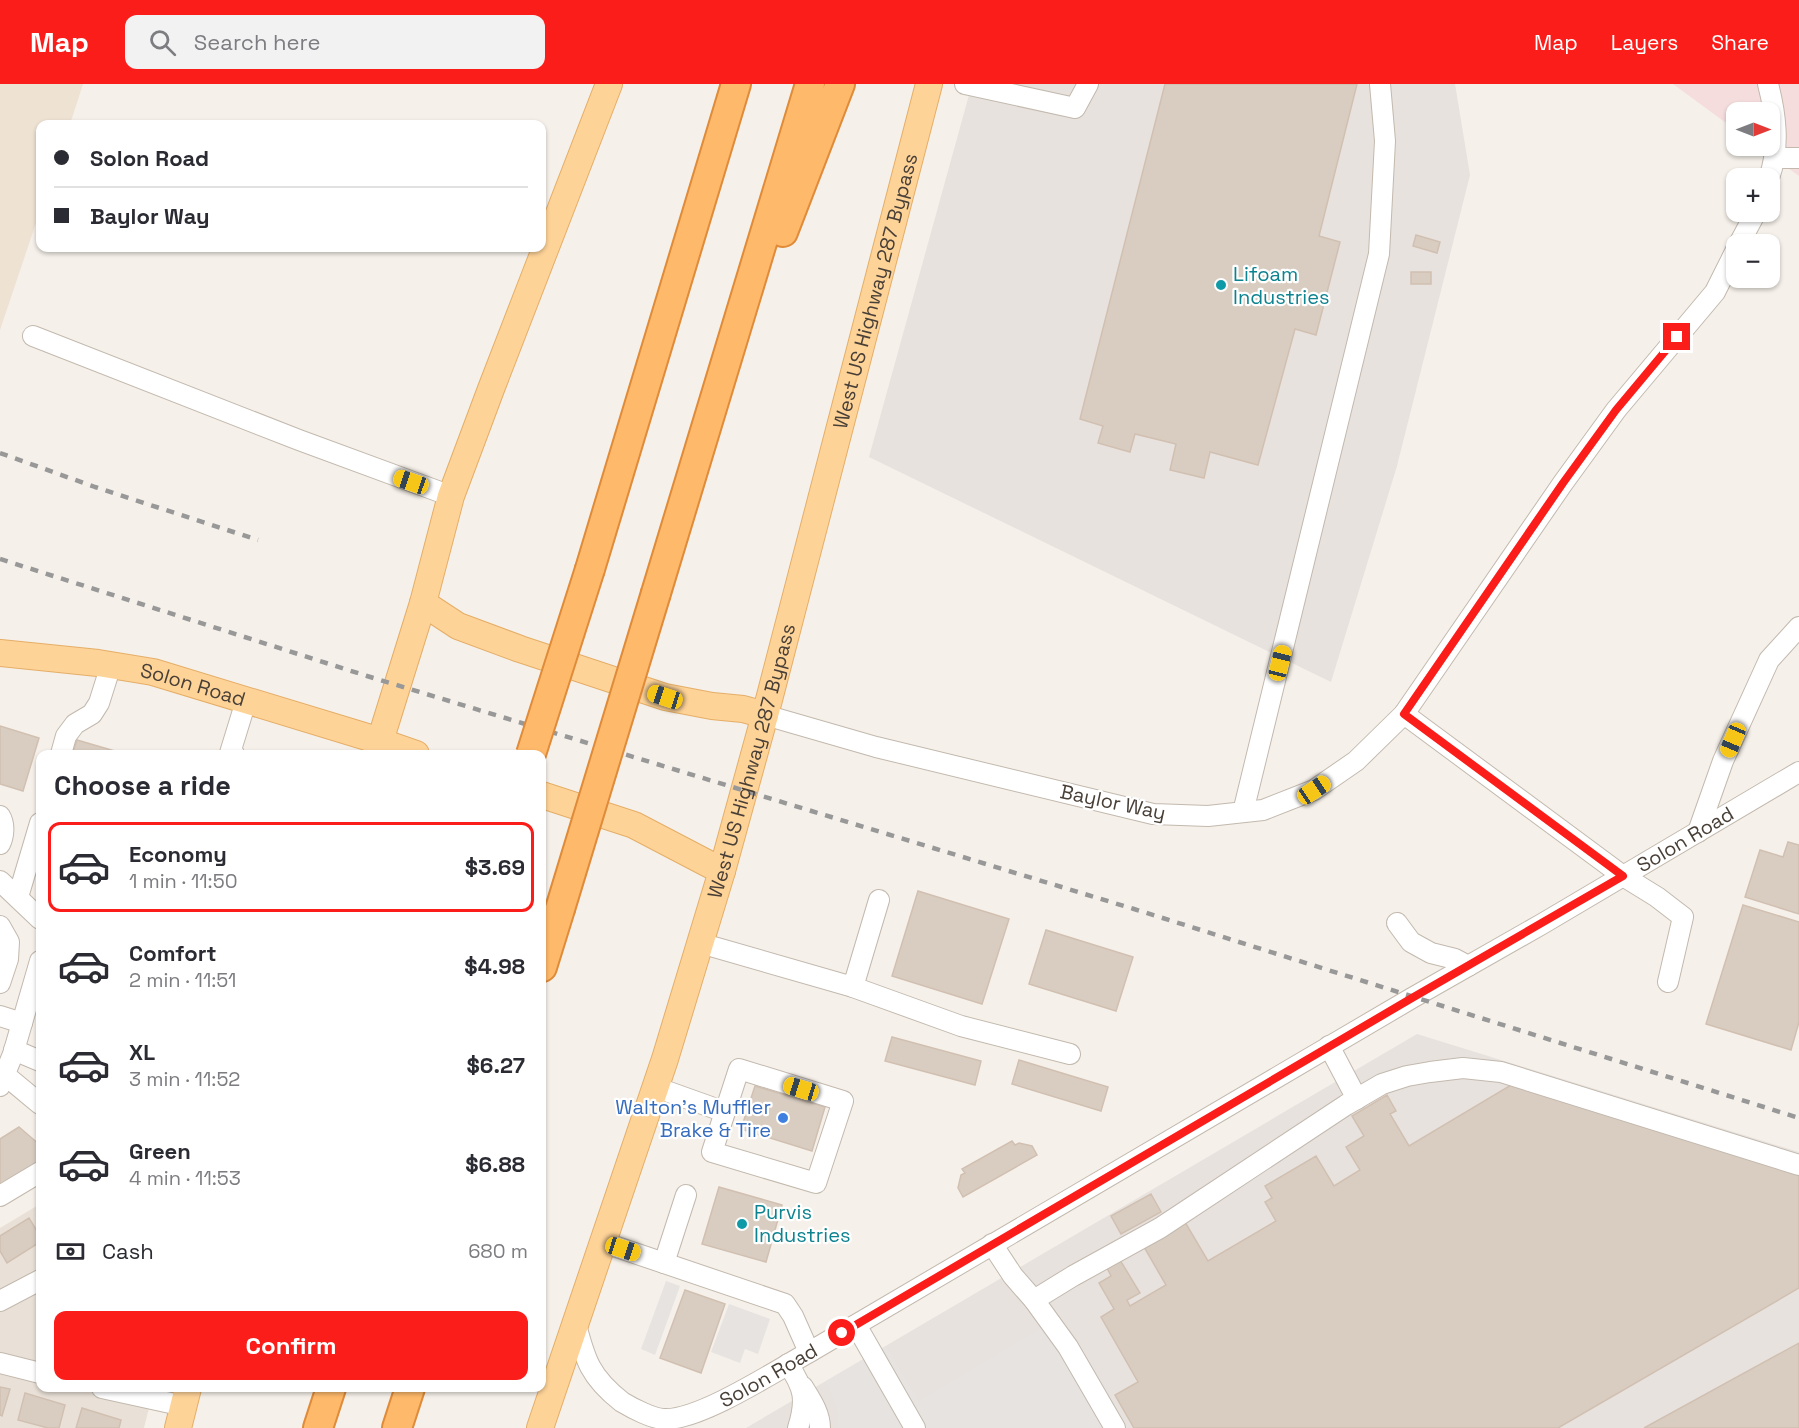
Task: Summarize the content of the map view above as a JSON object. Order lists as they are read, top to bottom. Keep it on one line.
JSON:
{"streets":{"main road":["West US Highway 287 Bypass","Solon Road"],"street":["Baylor Way"]},"crossings":[["West US Highway 287 Bypass","Solon Road"],["West US Highway 287 Bypass","Baylor Way"]],"places":["Lifoam Industries","Walton's Muffler Brake & Tire","Purvis Industries"],"north":"right","page":{"header":"Map","search":"Search here","nav":["Map","Layers","Share"],"map_buttons":["+","−"],"banner":["Solon Road","Baylor Way"],"heading":"Choose a ride","list":[{"name":"Economy","note":"1 min · 11:50","value":"$3.69"},{"name":"Comfort","note":"2 min · 11:51","value":"$4.98"},{"name":"XL","note":"3 min · 11:52","value":"$6.27"},{"name":"Green","note":"4 min · 11:53","value":"$6.88"}],"pay":["Cash","680 m"],"buttons":"Confirm"}}
